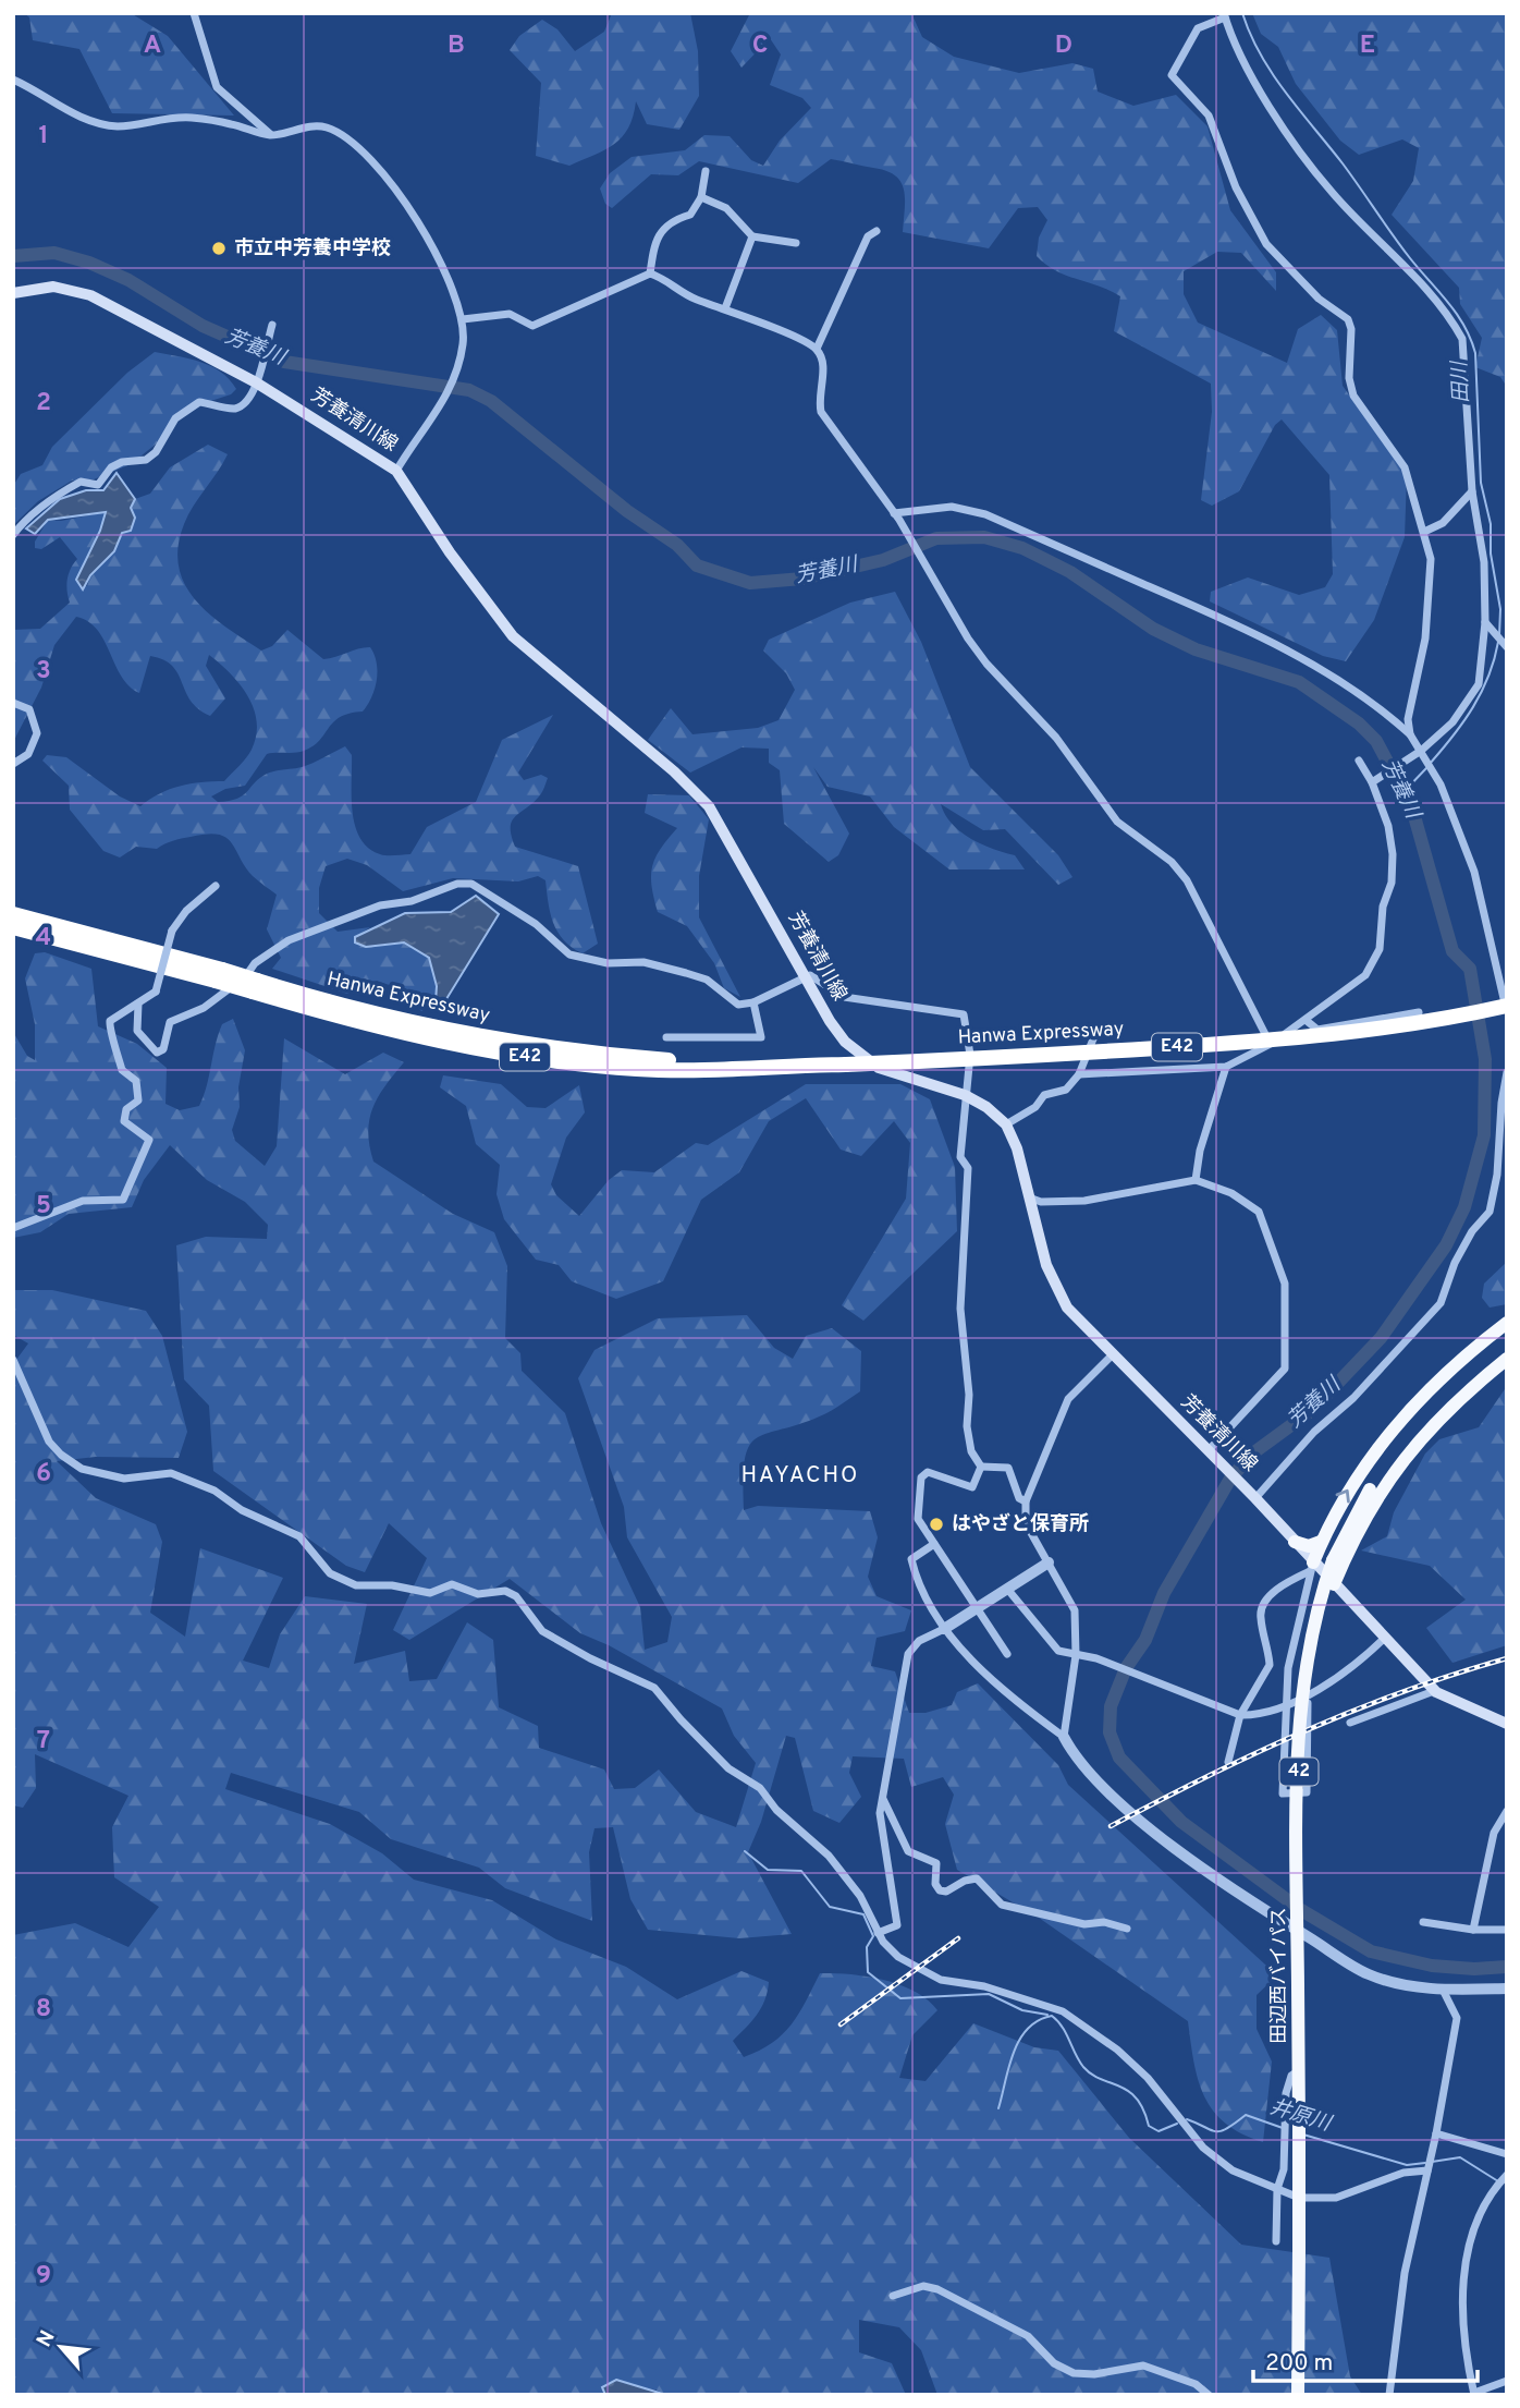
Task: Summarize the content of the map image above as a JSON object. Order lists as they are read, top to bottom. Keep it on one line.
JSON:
{"streets":{"highway":["Hanwa Expressway","E42","42","田辺西バイパス"],"main road":["芳養清川線"]},"districts":["HAYACHO"],"water":["芳養川","田川","井原川"],"places":["市立中芳養中学校","はやざと保育所"],"scale_bar":"200 m","north":"top left","grid":{"columns":["A","B","C","D","E"],"rows":["1","2","3","4","5","6","7","8","9"]}}
